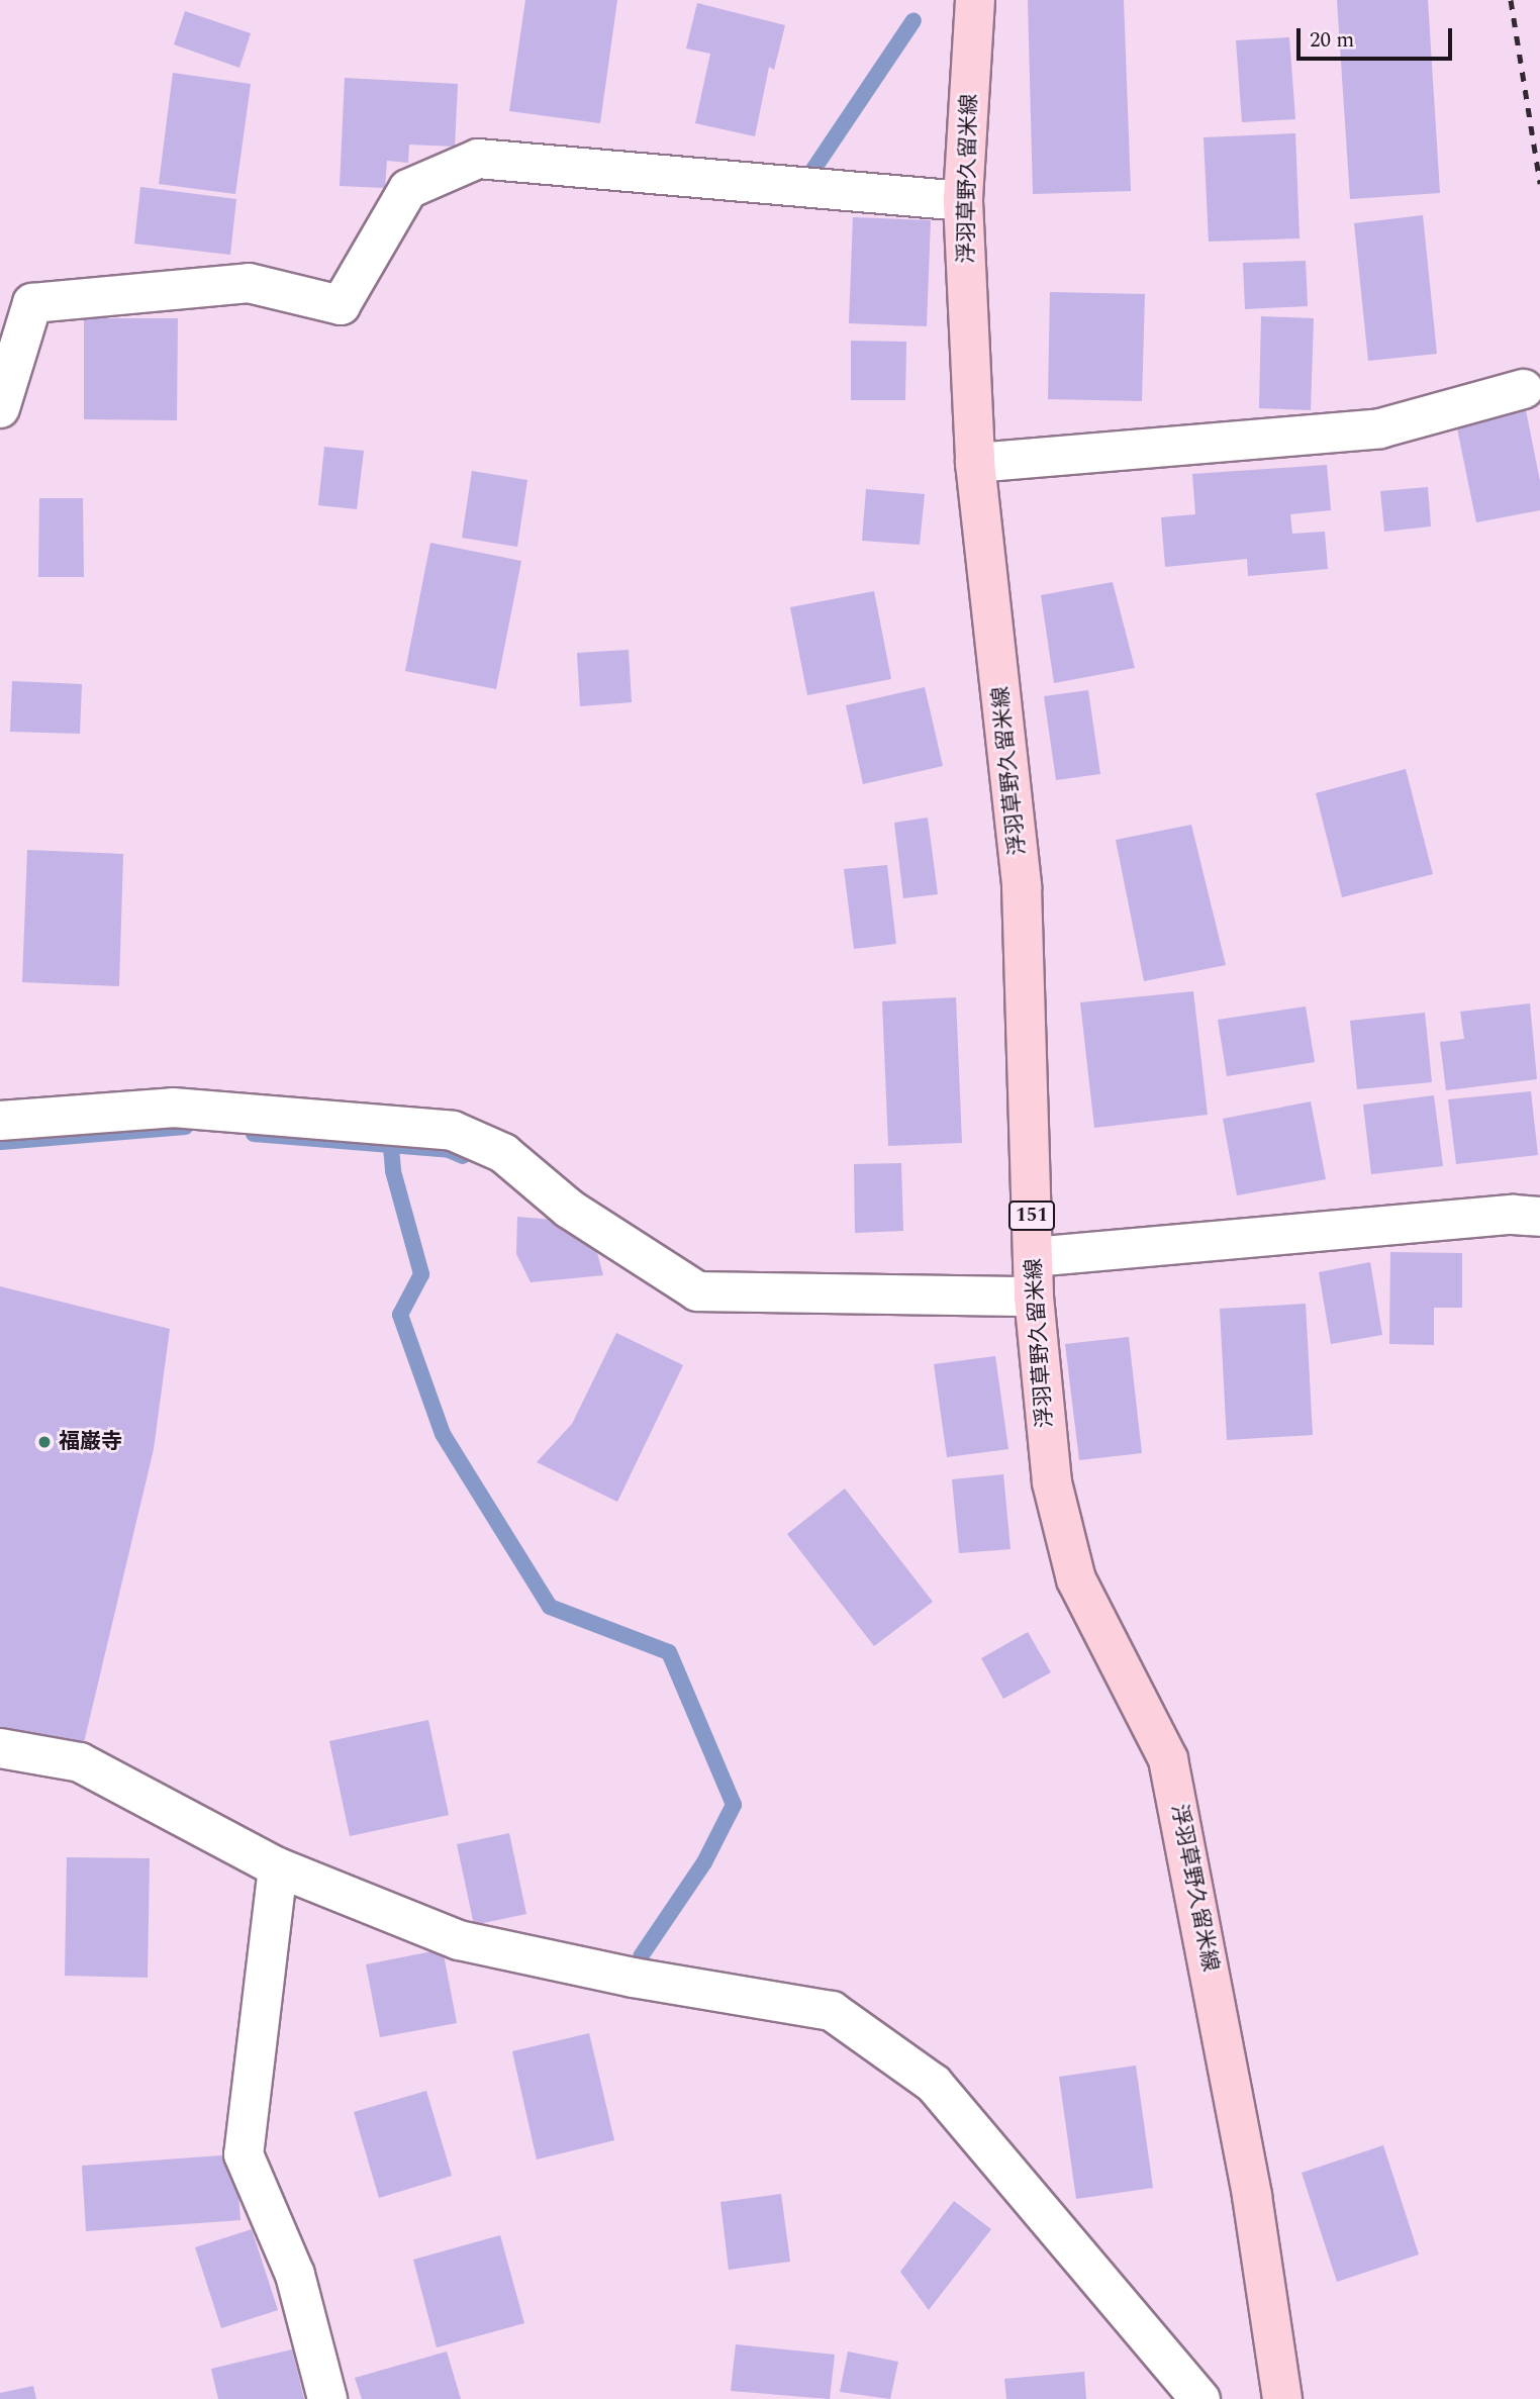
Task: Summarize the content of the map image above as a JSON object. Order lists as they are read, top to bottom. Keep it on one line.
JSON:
{"streets":{"main road":["浮羽草野久留米線","151"]},"places":["福巌寺"],"scale_bar":"20 m"}
